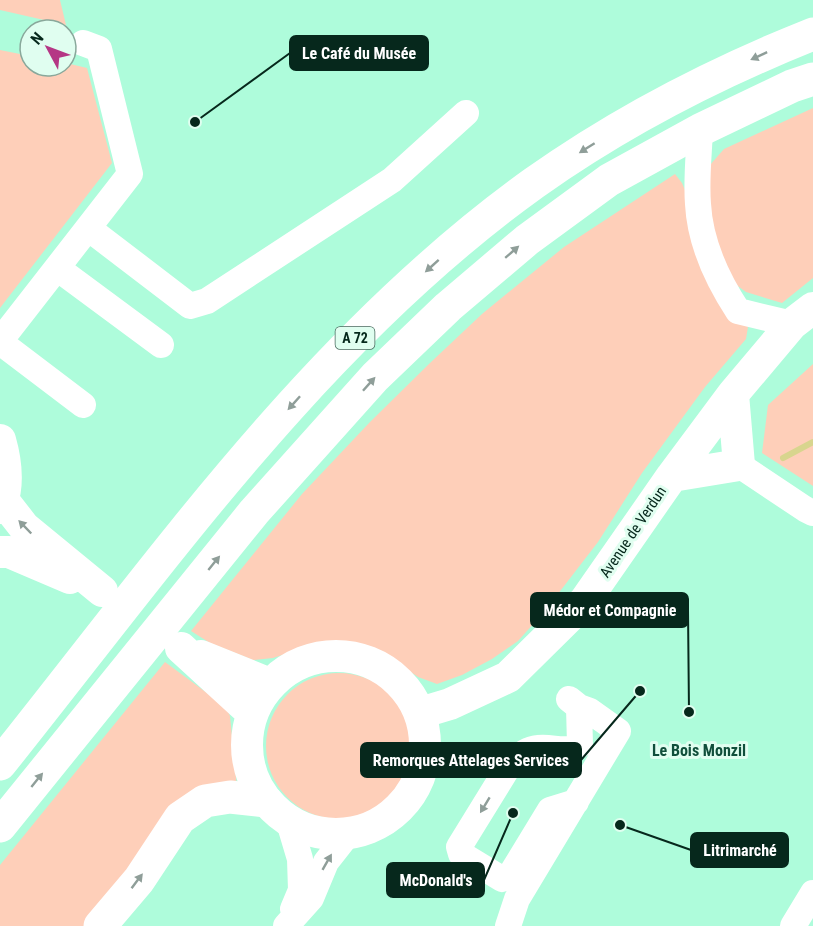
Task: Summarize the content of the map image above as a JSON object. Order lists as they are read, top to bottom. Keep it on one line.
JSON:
{"streets":{"highway":["A 72"],"main road":["Avenue de Verdun"]},"districts":["Le Bois Monzil"],"places":["Le Café du Musée","Remorques Attelages Services","Médor et Compagnie","McDonald's","Litrimarché"],"north":"top left"}
